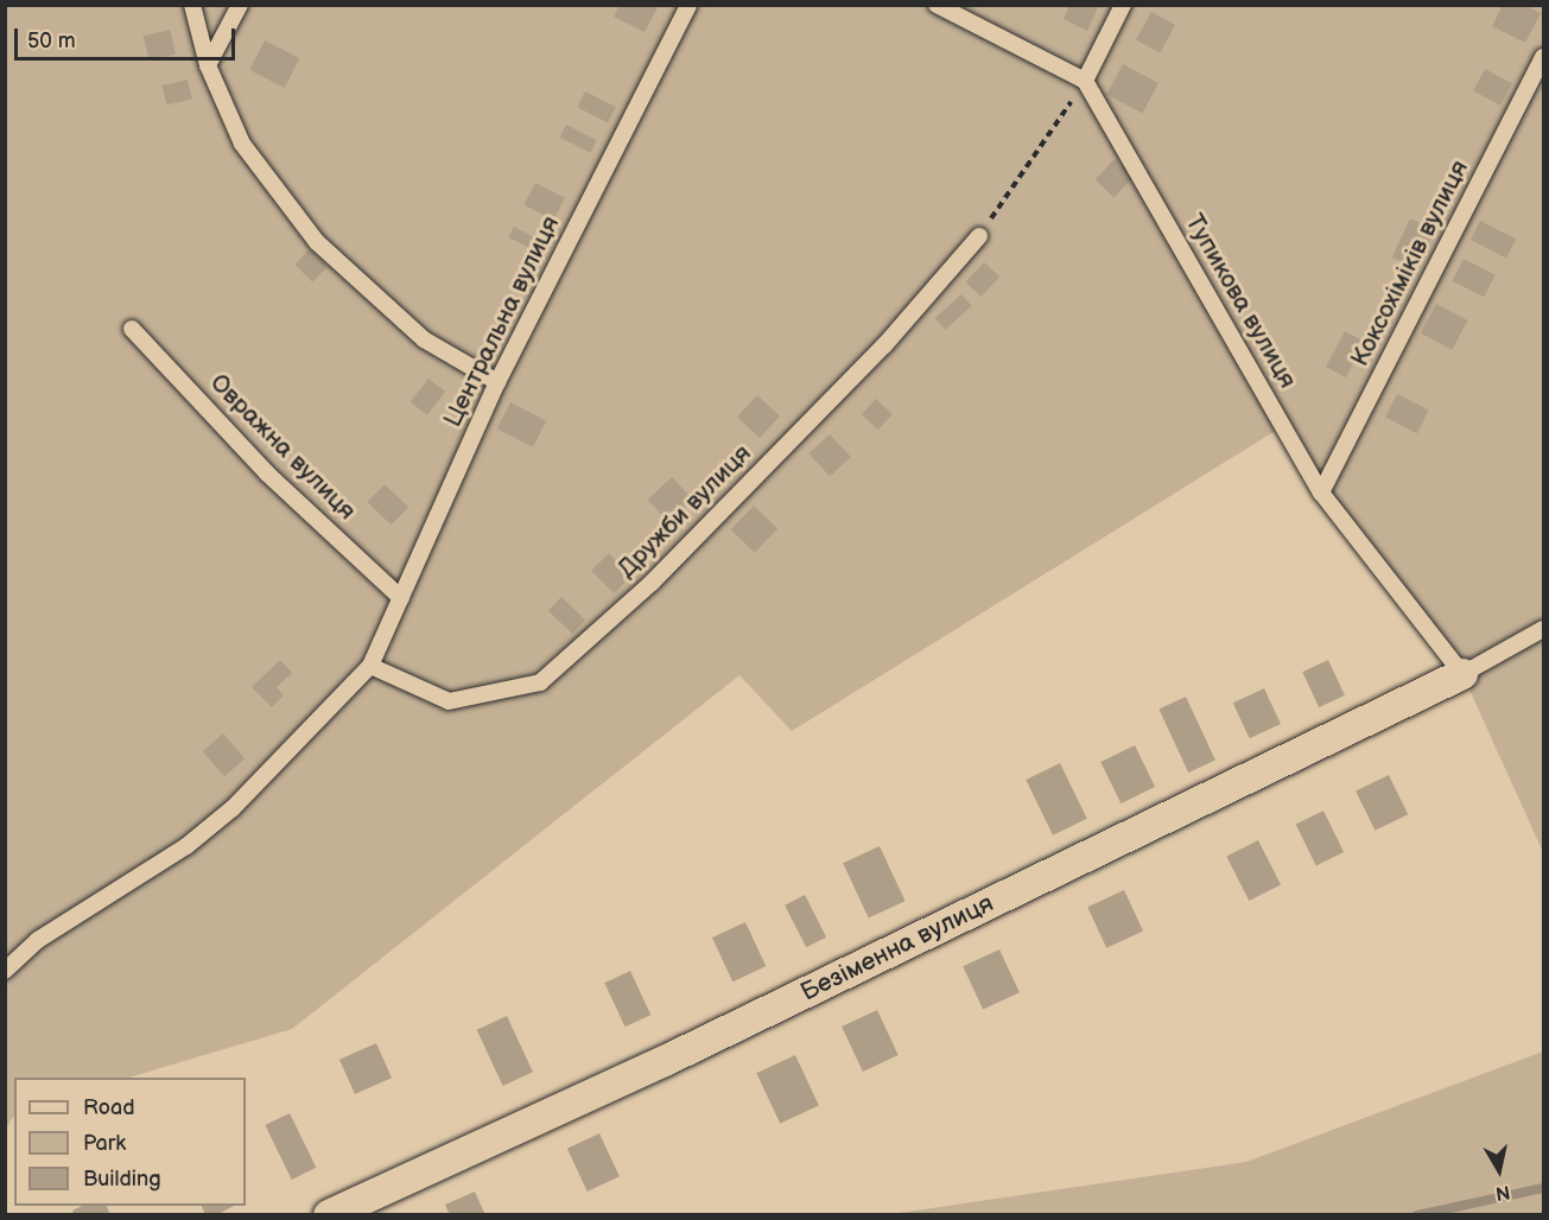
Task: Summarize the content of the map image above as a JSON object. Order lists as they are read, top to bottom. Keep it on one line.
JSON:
{"streets":{"street":["Безіменна вулиця"],"lane":["Коксохіміків вулиця","Тупикова вулиця","Центральна вулиця","Овражна вулиця","Дружби вулиця"]},"crossings":[["Коксохіміків вулиця","Тупикова вулиця"],["Тупикова вулиця","Безіменна вулиця"],["Центральна вулиця","Овражна вулиця"],["Центральна вулиця","Дружби вулиця"]],"legend":["Road","Park","Building"],"scale_bar":"50 m","north":"bottom"}
